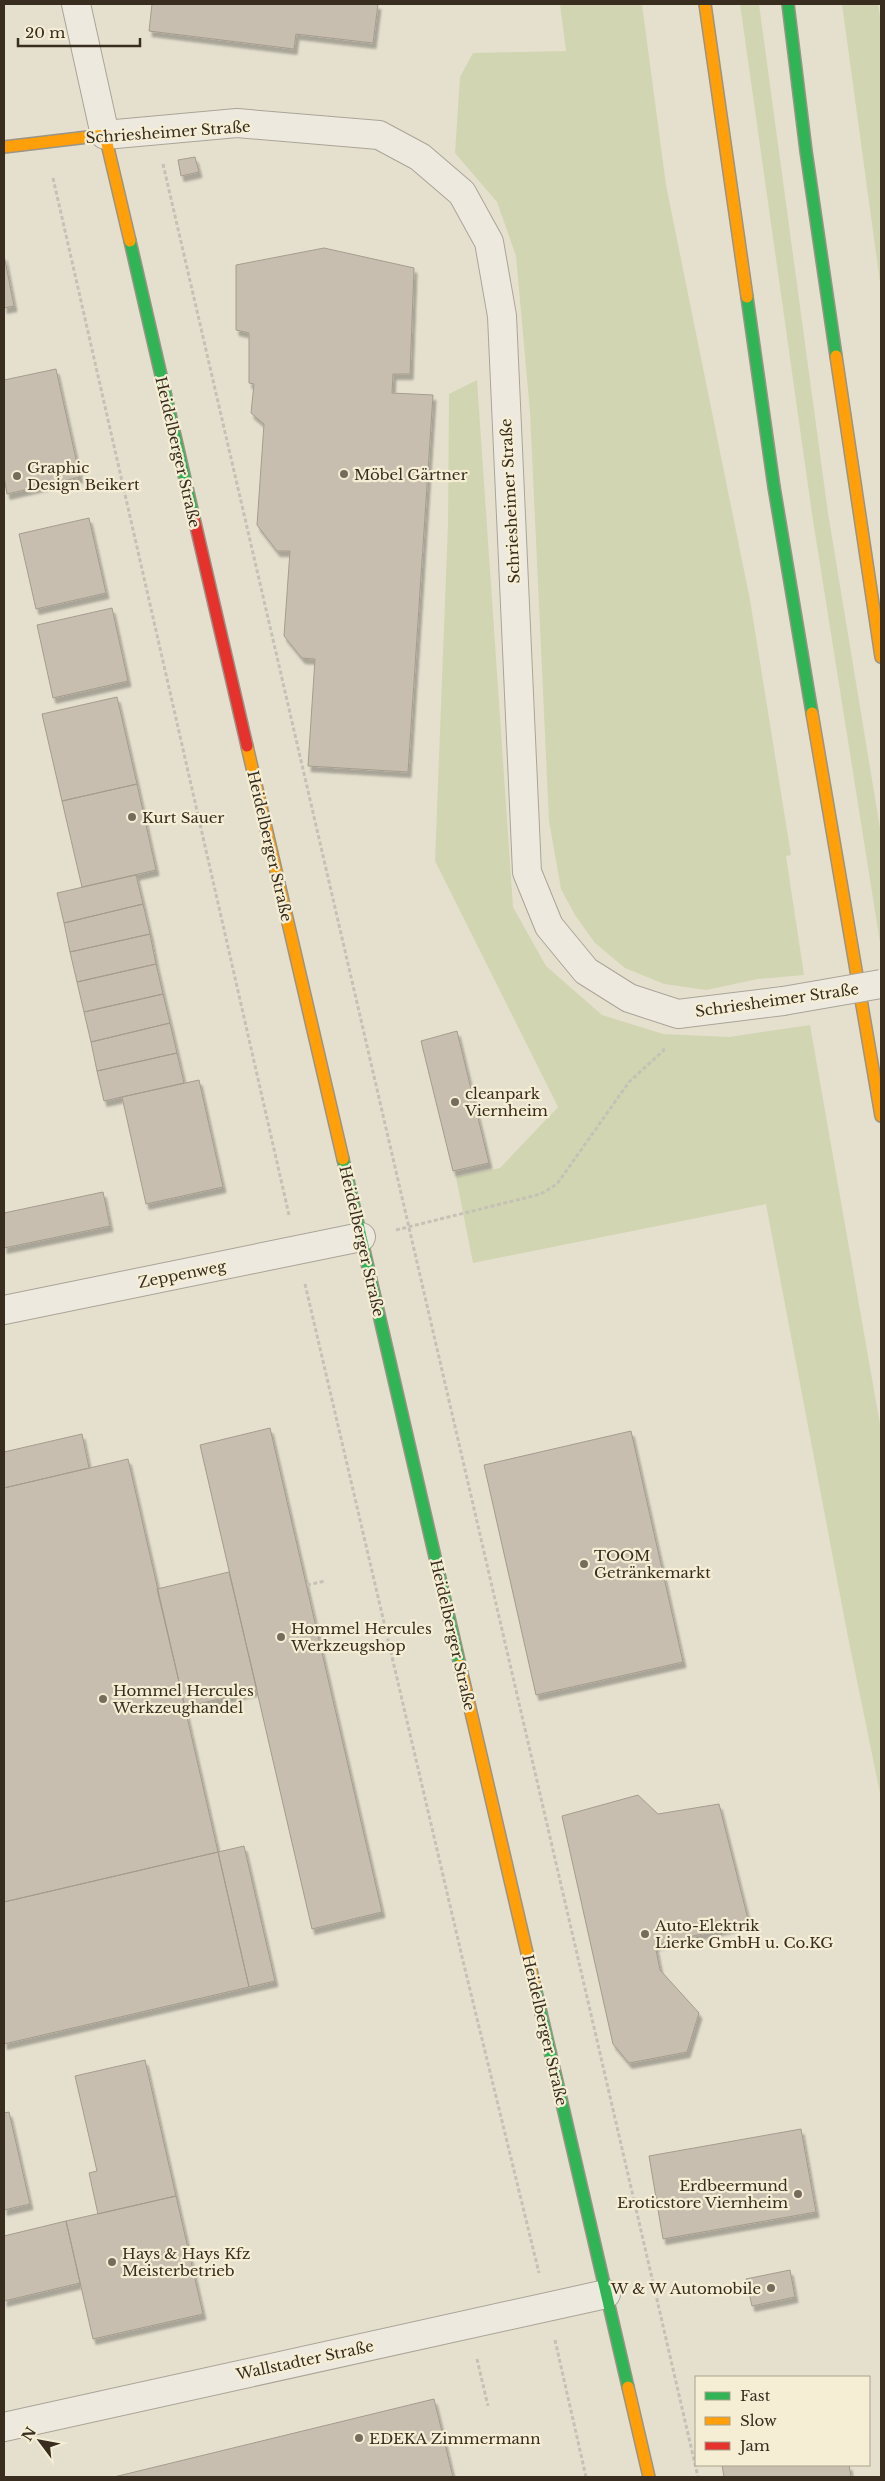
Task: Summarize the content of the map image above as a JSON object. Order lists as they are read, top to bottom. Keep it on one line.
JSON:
{"streets":{"main road":["Schriesheimer Straße","Heidelberger Straße"],"street":["Zeppenweg","Wallstadter Straße"]},"crossings":[["Schriesheimer Straße","Heidelberger Straße"],["Heidelberger Straße","Zeppenweg"],["Heidelberger Straße","Wallstadter Straße"]],"places":["Möbel Gärtner","Graphic Design Beikert","Kurt Sauer","cleanpark Viernheim","TOOM Getränkemarkt","Hommel Hercules Werkzeugshop","Hommel Hercules Werkzeughandel","Auto-Elektrik Lierke GmbH u. Co.KG","Erdbeermund Eroticstore Viernheim","Hays & Hays Kfz Meisterbetrieb","W & W Automobile","EDEKA Zimmermann"],"legend":["Fast","Slow","Jam"],"scale_bar":"20 m","north":"top left"}
